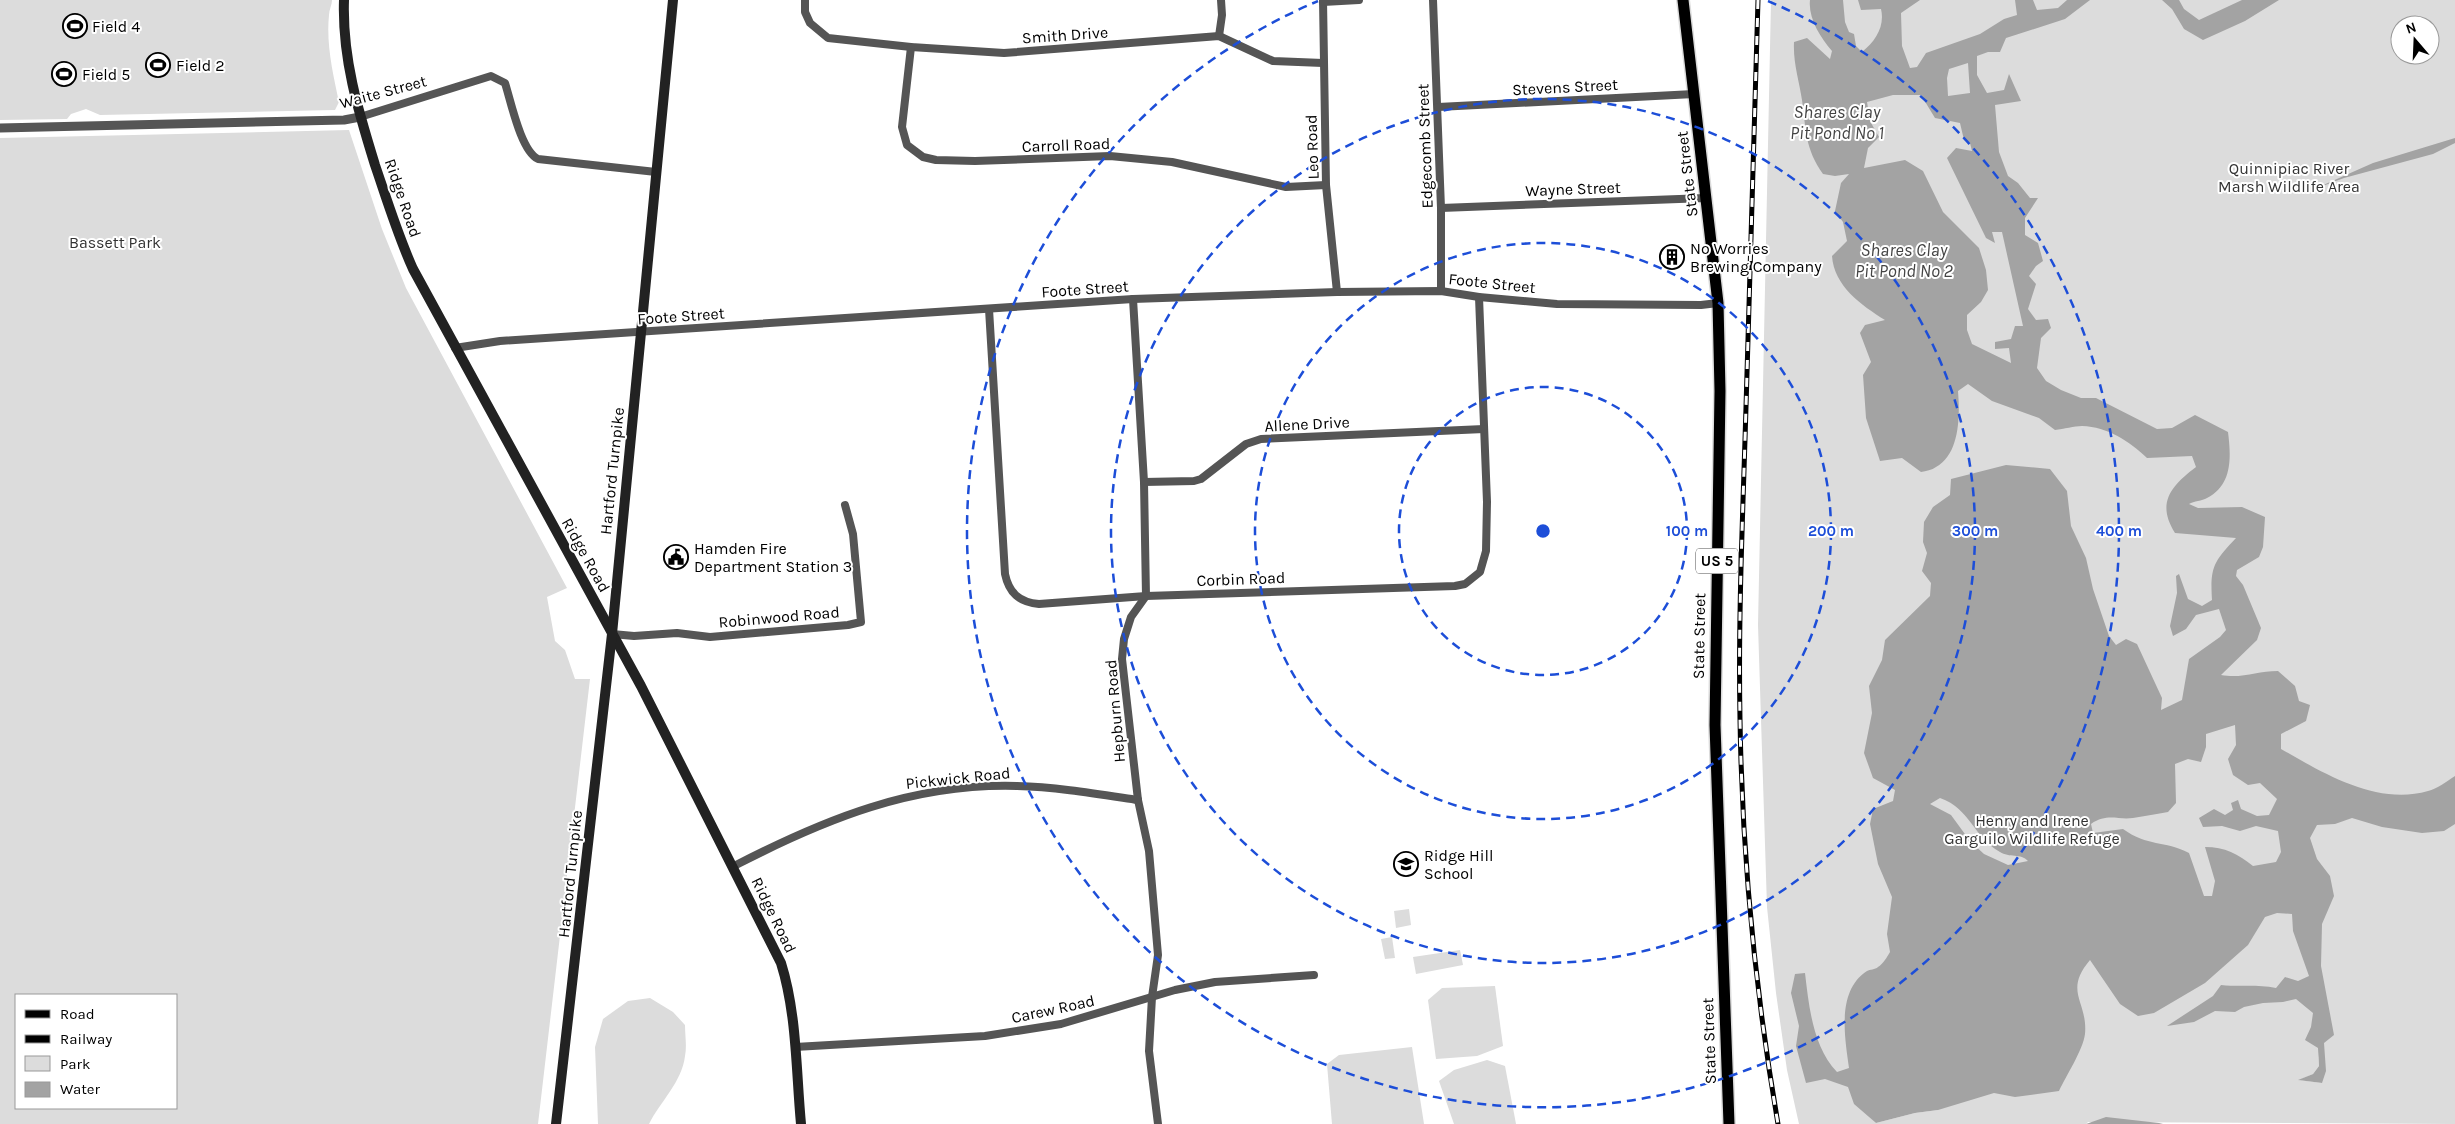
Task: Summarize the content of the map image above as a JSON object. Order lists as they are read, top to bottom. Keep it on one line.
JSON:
{"streets":{"main road":["State Street","Ridge Road","Hartford Turnpike","US 5"],"street":["Smith Drive","Stevens Street","Waite Street","Carroll Road","Edgecomb Street","Leo Road","Wayne Street","Foote Street","Allene Drive","Corbin Road","Robinwood Road","Hepburn Road","Pickwick Road","Carew Road"]},"crossings":[["Smith Drive","Carroll Road"],["Smith Drive","Leo Road"],["Stevens Street","Edgecomb Street"],["Stevens Street","State Street"],["Waite Street","Ridge Road"],["Waite Street","Hartford Turnpike"],["Carroll Road","Leo Road"],["Edgecomb Street","Wayne Street"],["Edgecomb Street","Foote Street"],["Leo Road","Foote Street"],["State Street","Wayne Street"],["State Street","Foote Street"],["Ridge Road","Foote Street"],["Ridge Road","Hartford Turnpike"],["Ridge Road","Robinwood Road"],["Ridge Road","Pickwick Road"],["Ridge Road","Carew Road"],["Foote Street","Hartford Turnpike"],["Foote Street","Corbin Road"],["Allene Drive","Corbin Road"],["Hartford Turnpike","Robinwood Road"],["Corbin Road","Hepburn Road"],["Hepburn Road","Pickwick Road"],["Hepburn Road","Carew Road"]],"water":["Shares Clay Pit Pond No 1","Shares Clay Pit Pond No 2"],"parks":["Quinnipiac River Marsh Wildlife Area","Bassett Park","Henry and Irene Garguilo Wildlife Refuge"],"places":{"sports":["Field 4","Field 2","Field 5"],"building":["No Worries Brewing Company"],"public building":["Hamden Fire Department Station 3"],"school or university":["Ridge Hill School"]},"legend":["Road","Railway","Park","Water"],"north":"top","rings":["100 m","200 m","300 m","400 m"]}
